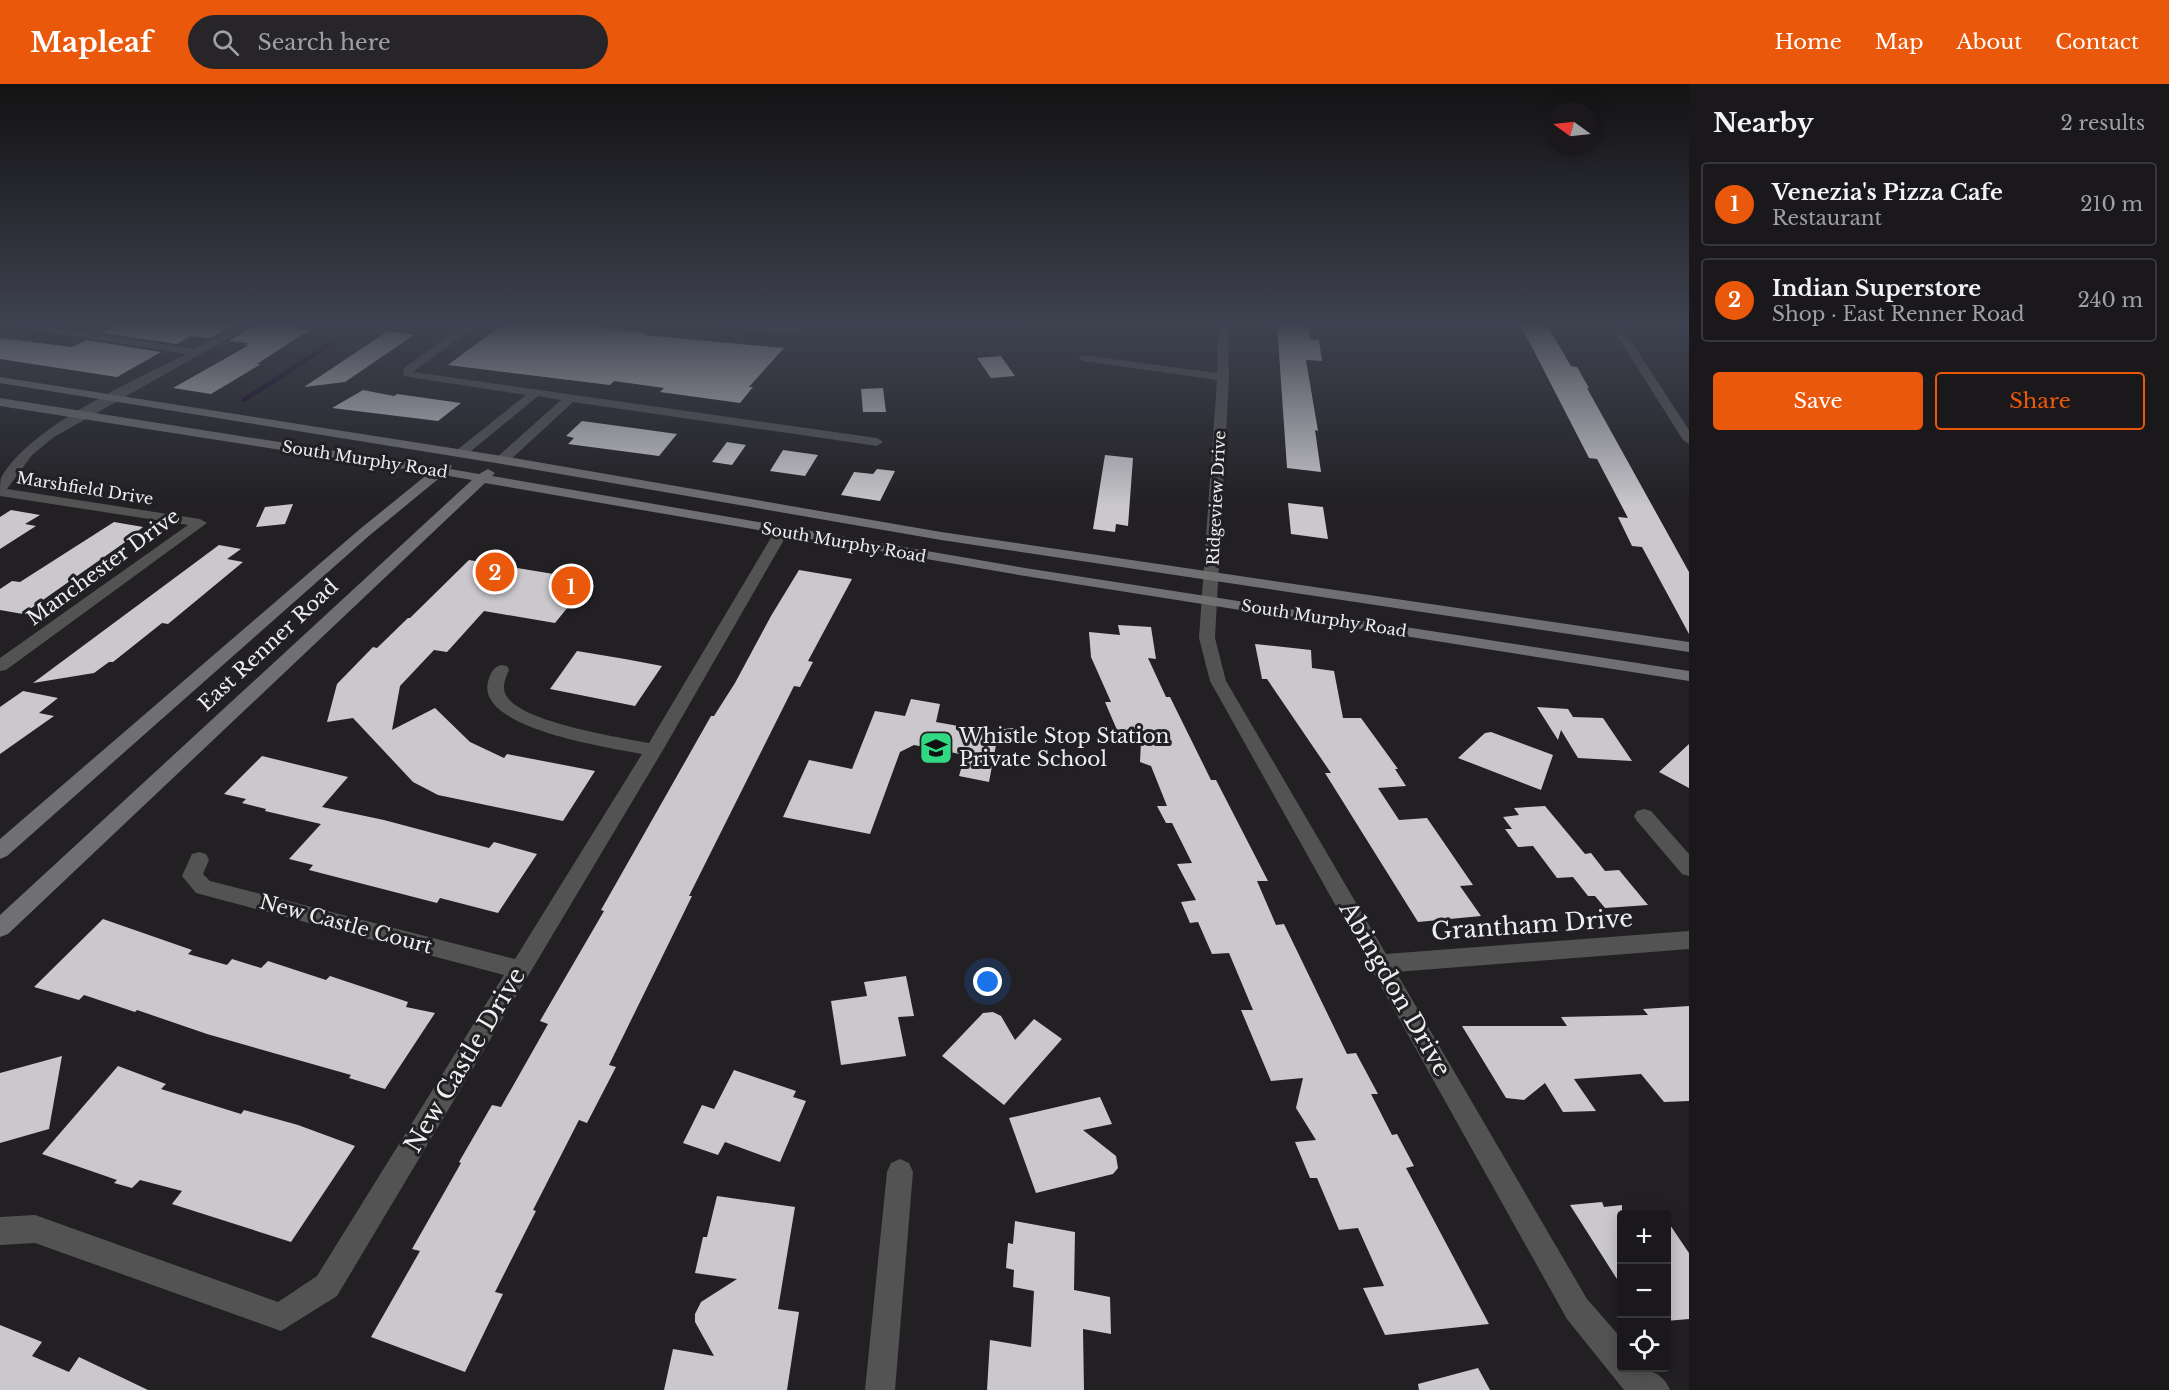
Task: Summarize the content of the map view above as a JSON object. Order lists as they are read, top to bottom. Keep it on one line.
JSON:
{"streets":{"main road":["South Murphy Road","East Renner Road"],"street":["Marshfield Drive","Ridgeview Drive","Manchester Drive","New Castle Court","Grantham Drive","Abingdon Drive","New Castle Drive"]},"crossings":[["South Murphy Road","Ridgeview Drive"],["South Murphy Road","East Renner Road"],["South Murphy Road","Abingdon Drive"],["South Murphy Road","New Castle Drive"],["Marshfield Drive","Manchester Drive"],["Ridgeview Drive","Abingdon Drive"],["New Castle Court","New Castle Drive"],["Grantham Drive","Abingdon Drive"]],"places":{"school or university":["Whistle Stop Station Private School"]},"north":"left","page":{"header":"Mapleaf","search":"Search here","nav":["Home","Map","About","Contact"],"heading":["Nearby","2 results"],"list":[{"mark":"1","name":"Venezia's Pizza Cafe","note":"Restaurant","value":"210 m"},{"mark":"2","name":"Indian Superstore","note":"Shop · East Renner Road","value":"240 m"}],"buttons":["Save","Share"],"pins":["2","1"],"map_buttons":["+","−"]}}
